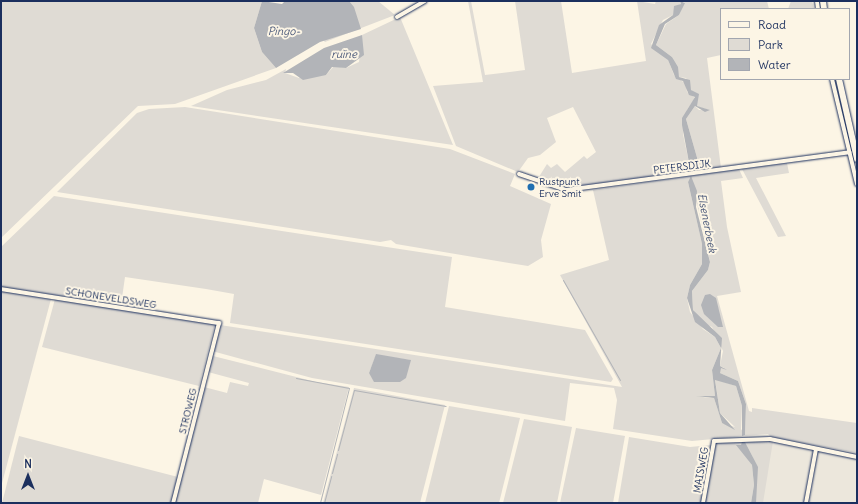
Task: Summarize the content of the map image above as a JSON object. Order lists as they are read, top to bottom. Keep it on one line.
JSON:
{"streets":{"street":["PETERSDIJK","SCHONEVELDSWEG","STROWEG","MAISWEG"]},"crossings":[["SCHONEVELDSWEG","STROWEG"]],"water":["Pingo-","ruïne","Elsenerbeek"],"places":["Rustpunt Erve Smit"],"legend":["Road","Park","Water"],"north":"top"}
